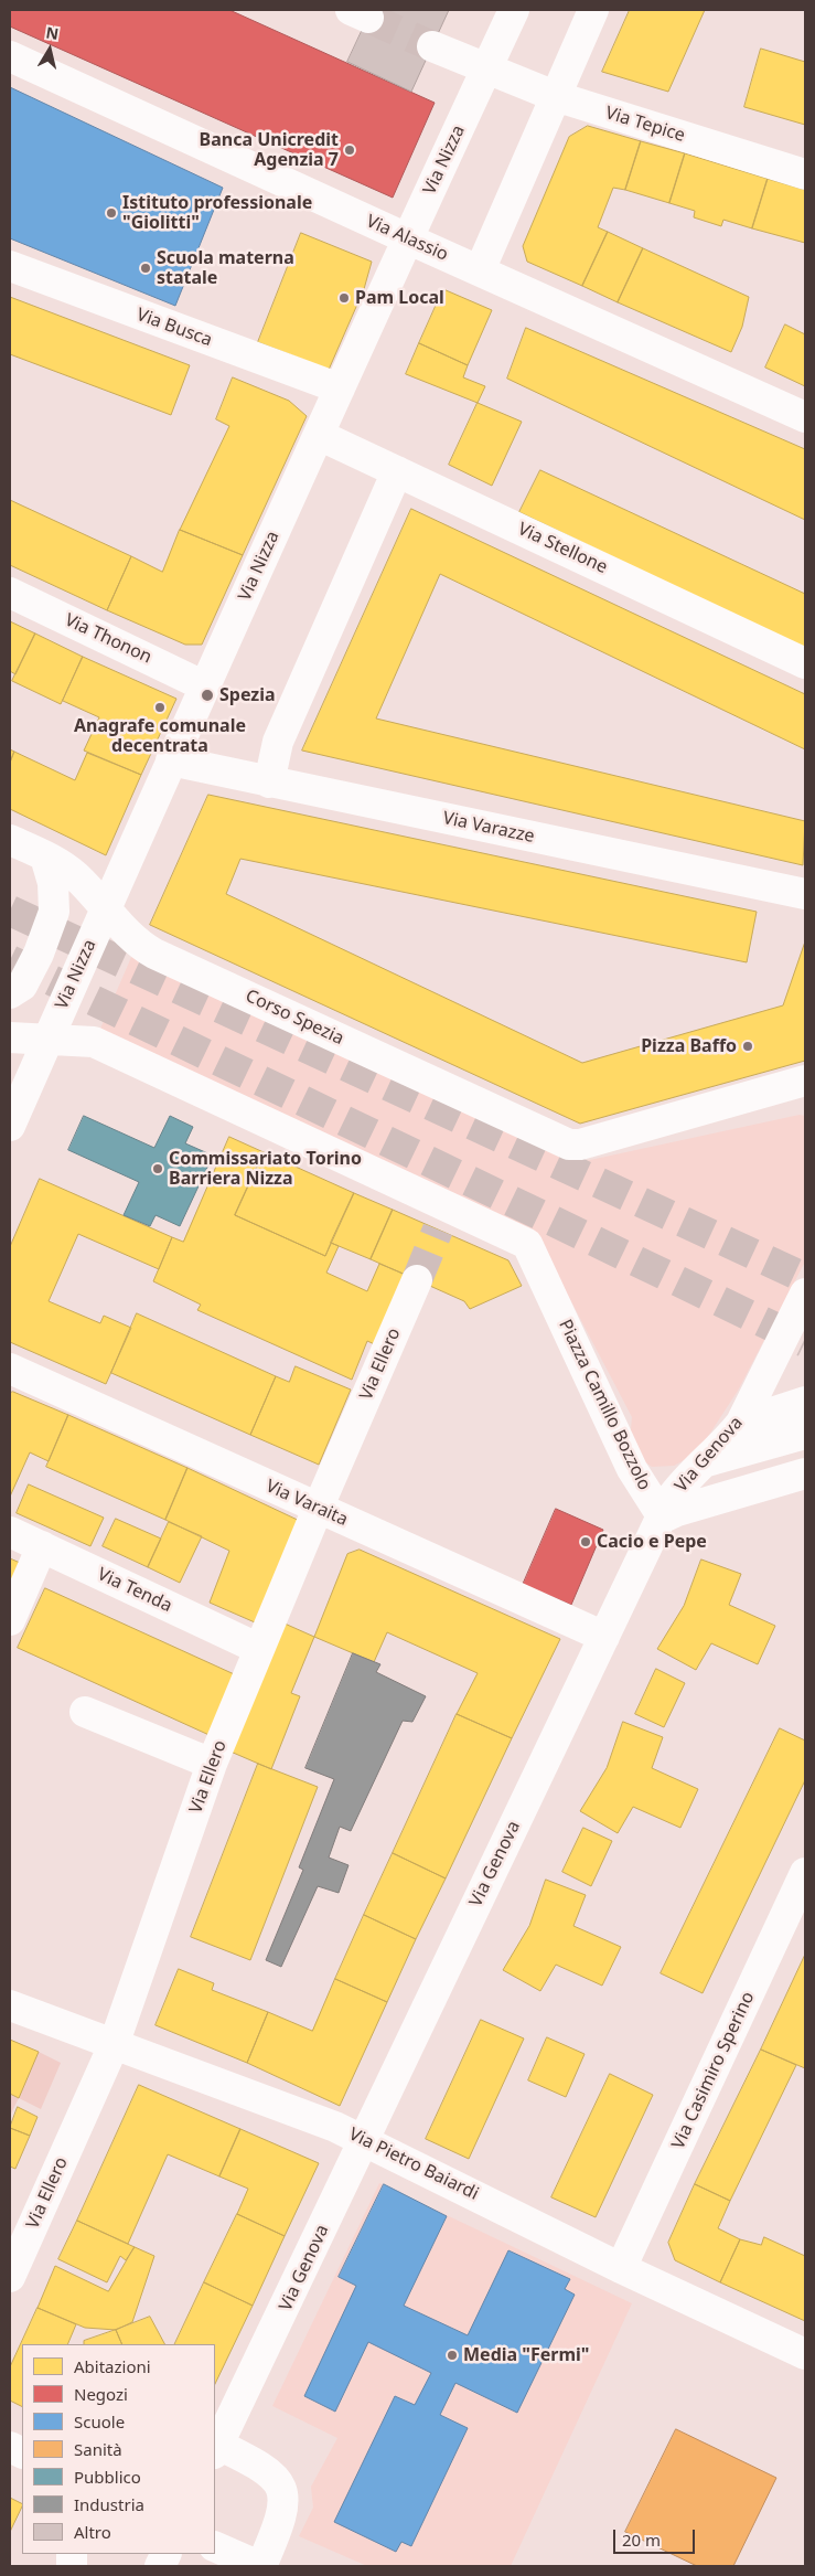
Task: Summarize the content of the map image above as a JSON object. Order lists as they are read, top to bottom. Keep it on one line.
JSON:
{"streets":{"street":["Via Tepice","Via Nizza","Via Alassio","Via Busca","Via Stellone","Via Thonon","Via Varazze","Corso Spezia","Via Ellero","Piazza Camillo Bozzolo","Via Genova","Via Varaita","Via Tenda","Via Casimiro Sperino","Via Pietro Baiardi"]},"crossings":[["Via Tepice","Via Nizza"],["Via Nizza","Via Alassio"],["Via Nizza","Via Busca"],["Via Nizza","Via Stellone"],["Via Nizza","Via Thonon"],["Via Nizza","Via Varazze"],["Via Nizza","Corso Spezia"],["Via Nizza","Piazza Camillo Bozzolo"],["Via Ellero","Via Varaita"],["Via Ellero","Via Tenda"],["Via Ellero","Via Pietro Baiardi"],["Piazza Camillo Bozzolo","Via Genova"],["Via Genova","Via Varaita"],["Via Genova","Via Pietro Baiardi"],["Via Casimiro Sperino","Via Pietro Baiardi"]],"places":["Banca Unicredit Agenzia 7","Istituto professionale \"Giolitti\"","Scuola materna statale","Pam Local","Spezia","Anagrafe comunale decentrata","Pizza Baffo","Commissariato Torino Barriera Nizza","Cacio e Pepe","Media \"Fermi\""],"legend":["Abitazioni","Negozi","Scuole","Sanità","Pubblico","Industria","Altro"],"scale_bar":"20 m","north":"top"}
